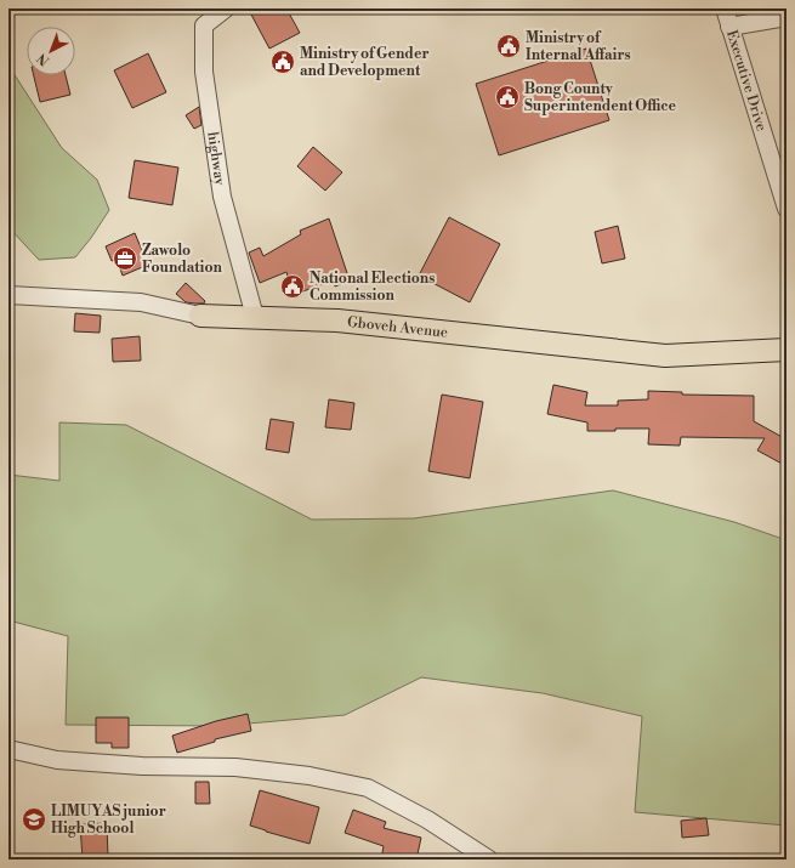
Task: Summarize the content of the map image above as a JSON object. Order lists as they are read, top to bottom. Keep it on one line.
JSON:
{"streets":{"main road":["Gboveh Avenue"],"street":["Executive Drive","highway"]},"crossings":[["highway","Gboveh Avenue"]],"places":{"public building":["Ministry of Internal Affairs","Ministry of Gender and Development","Bong County Superintendent Office","National Elections Commission"],"office":["Zawolo Foundation"],"school or university":["LIMUYAS junior High School"]},"north":"bottom left"}
